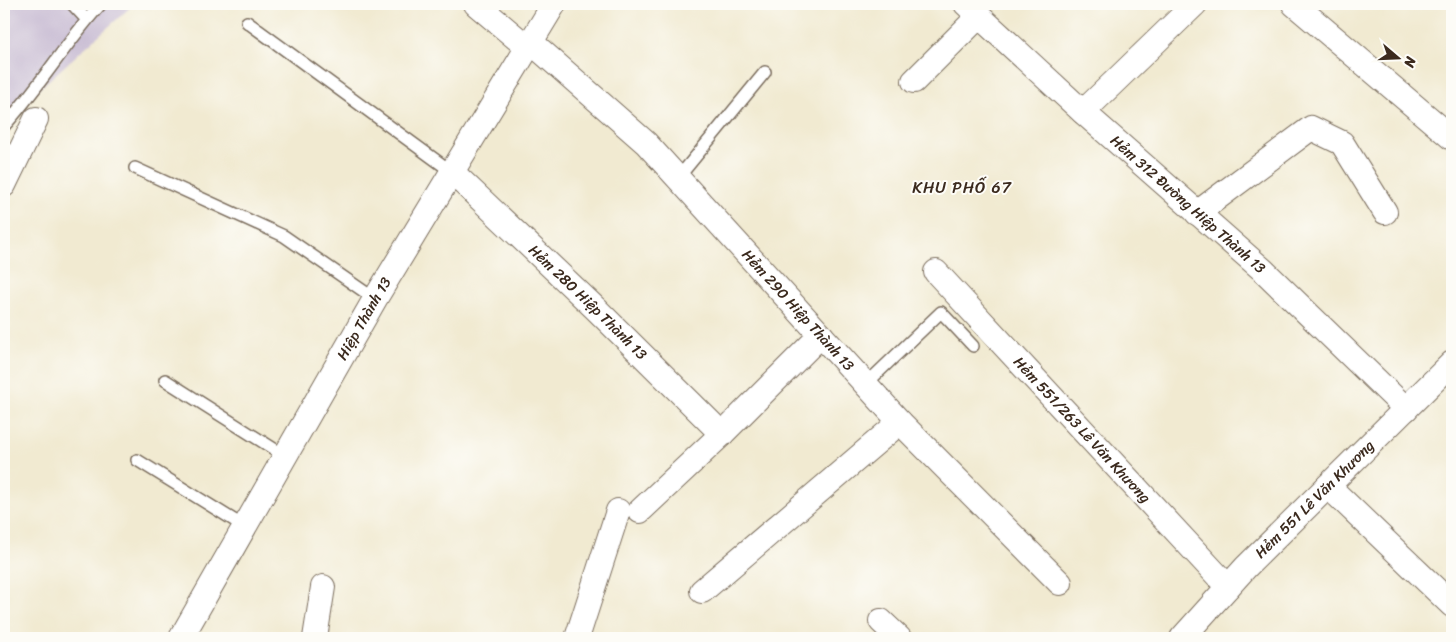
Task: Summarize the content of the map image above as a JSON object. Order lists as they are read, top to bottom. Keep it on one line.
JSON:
{"streets":{"street":["Hẻm 312 Đường Hiệp Thành 13","Hẻm 280 Hiệp Thành 13","Hẻm 290 Hiệp Thành 13","Hiệp Thành 13","Hẻm 551/263 Lê Văn Khương","Hẻm 551 Lê Văn Khương"]},"crossings":[["Hẻm 312 Đường Hiệp Thành 13","Hẻm 551 Lê Văn Khương"],["Hẻm 280 Hiệp Thành 13","Hiệp Thành 13"],["Hẻm 290 Hiệp Thành 13","Hiệp Thành 13"],["Hẻm 551/263 Lê Văn Khương","Hẻm 551 Lê Văn Khương"]],"districts":["KHU PHỐ 67"],"north":"right"}
